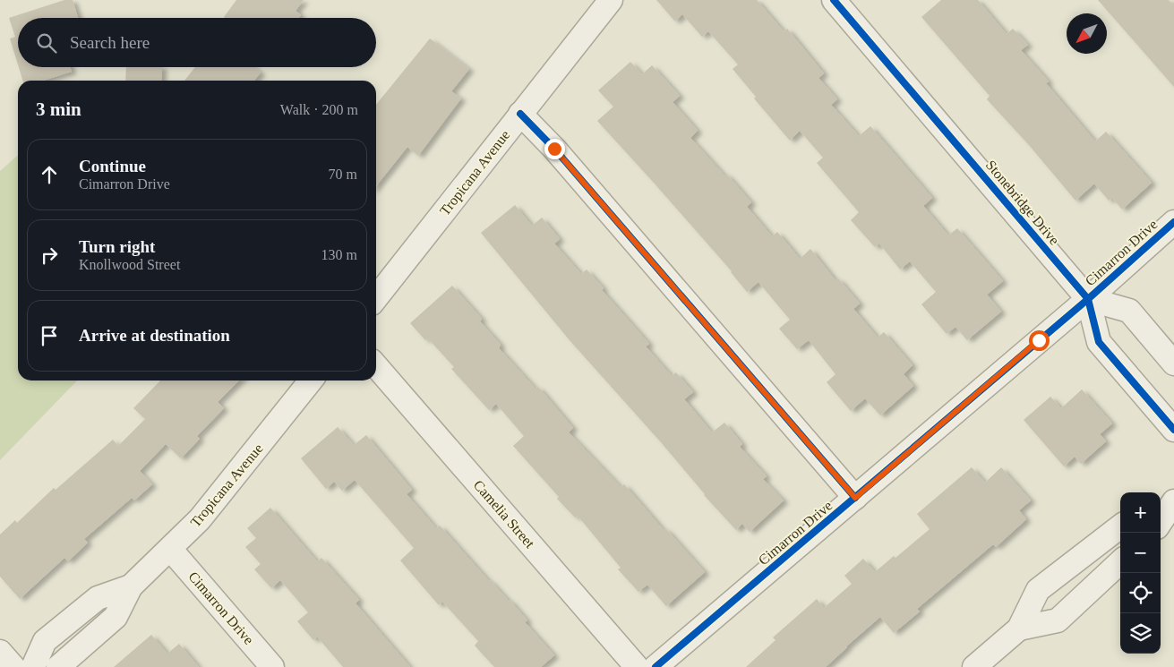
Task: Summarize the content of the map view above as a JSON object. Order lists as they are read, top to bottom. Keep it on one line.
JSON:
{"streets":{"street":["Tropicana Avenue","Stonebridge Drive","Cimarron Drive","Camelia Street"]},"crossings":[["Tropicana Avenue","Cimarron Drive"],["Stonebridge Drive","Cimarron Drive"]],"north":"bottom left","page":{"search":"Search here","heading":["3 min","Walk · 200 m"],"list":[["Continue","Cimarron Drive","70 m"],["Turn right","Knollwood Street","130 m"],"Arrive at destination"],"map_buttons":["+","−"]}}
